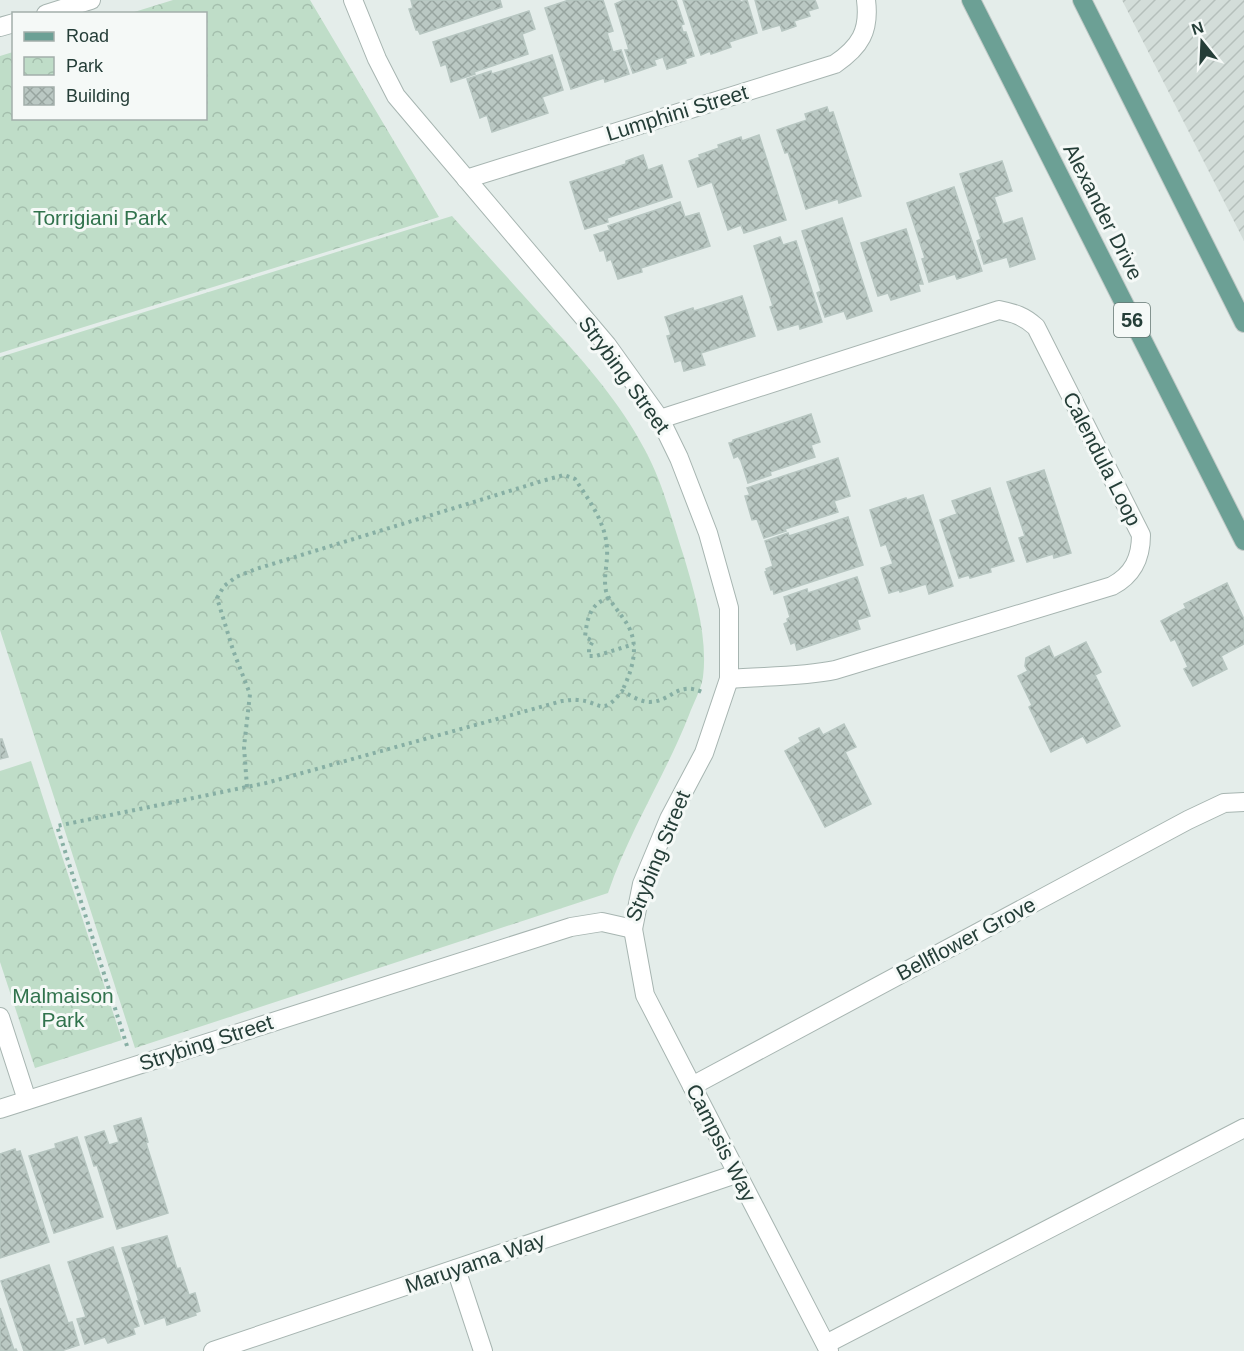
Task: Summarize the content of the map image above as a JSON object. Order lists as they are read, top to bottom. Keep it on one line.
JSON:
{"streets":{"main road":["Alexander Drive","56"],"street":["Lumphini Street","Strybing Street","Calendula Loop","Bellflower Grove","Campsis Way","Maruyama Way"]},"crossings":[["Lumphini Street","Strybing Street"],["Strybing Street","Calendula Loop"],["Strybing Street","Campsis Way"],["Bellflower Grove","Campsis Way"],["Campsis Way","Maruyama Way"]],"parks":["Torrigiani Park","Malmaison Park"],"legend":["Road","Park","Building"],"north":"top"}
